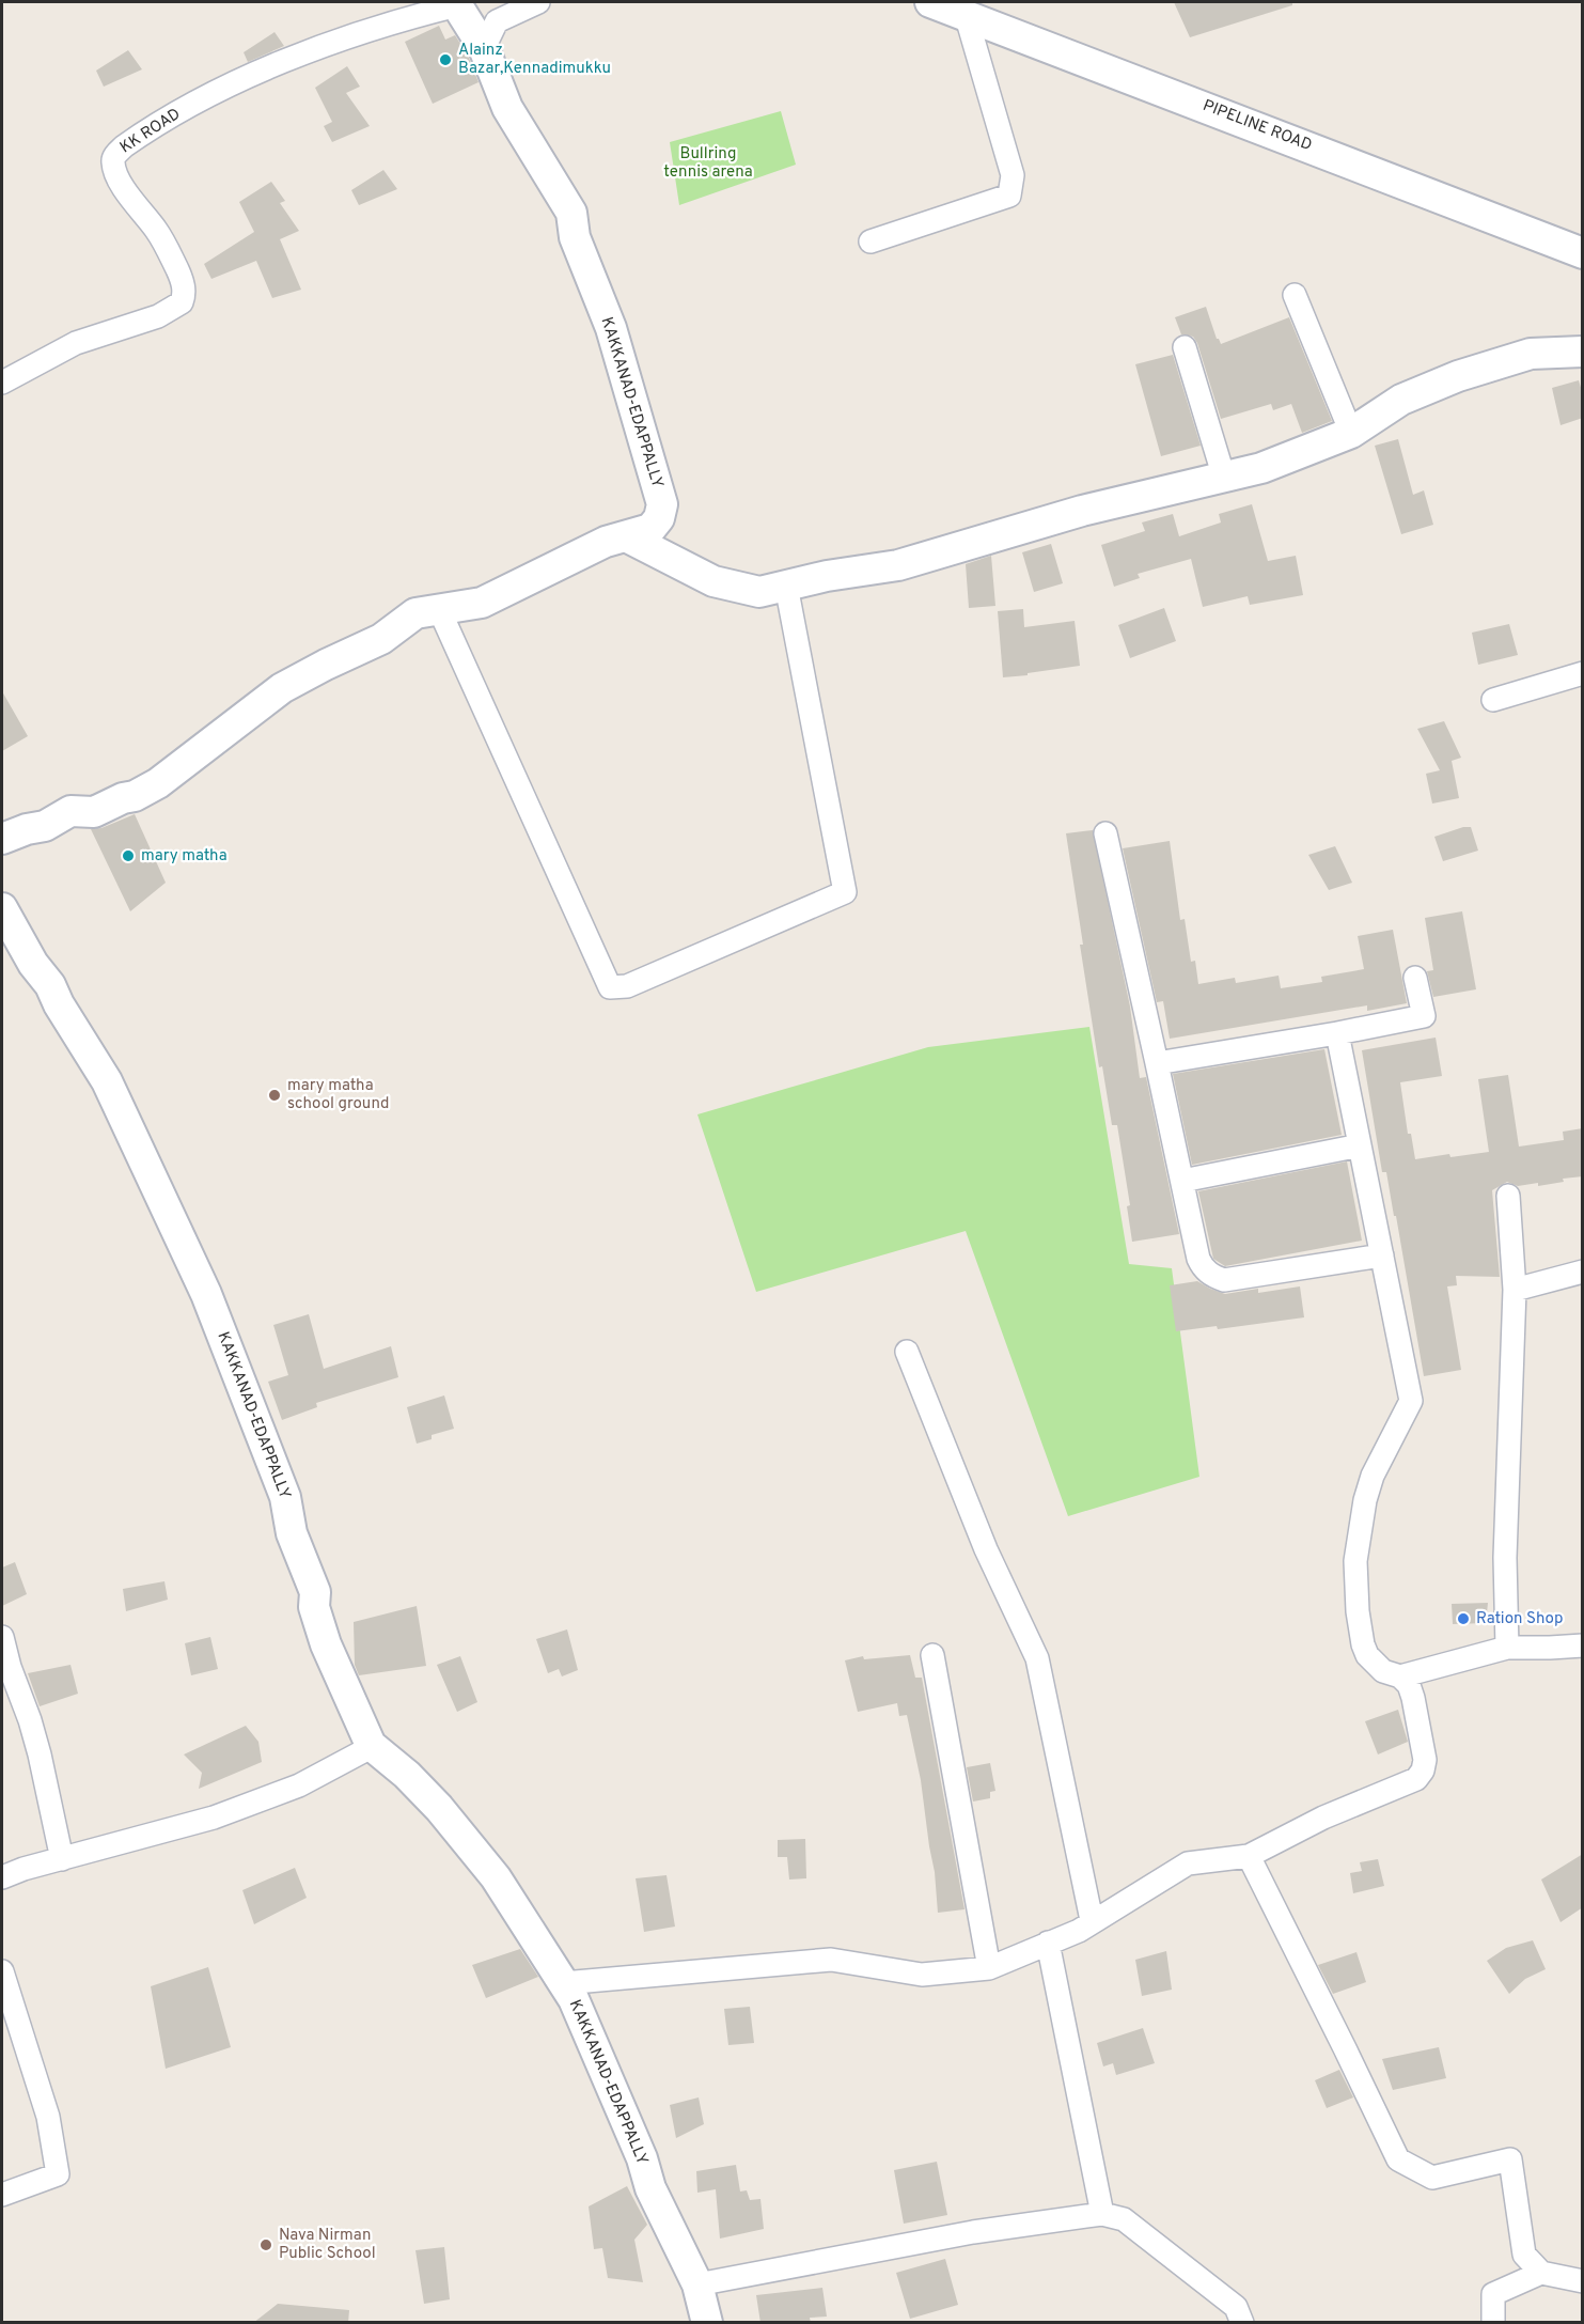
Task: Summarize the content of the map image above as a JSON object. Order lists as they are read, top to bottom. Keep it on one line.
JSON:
{"streets":{"street":["PIPELINE ROAD","KK ROAD","KAKKANAD-EDAPPALLY"]},"crossings":[["KK ROAD","KAKKANAD-EDAPPALLY"]],"parks":["Bullring tennis arena"],"places":["Alainz Bazar,Kennadimukku","mary matha","mary matha school ground","Ration Shop","Nava Nirman Public School"]}
